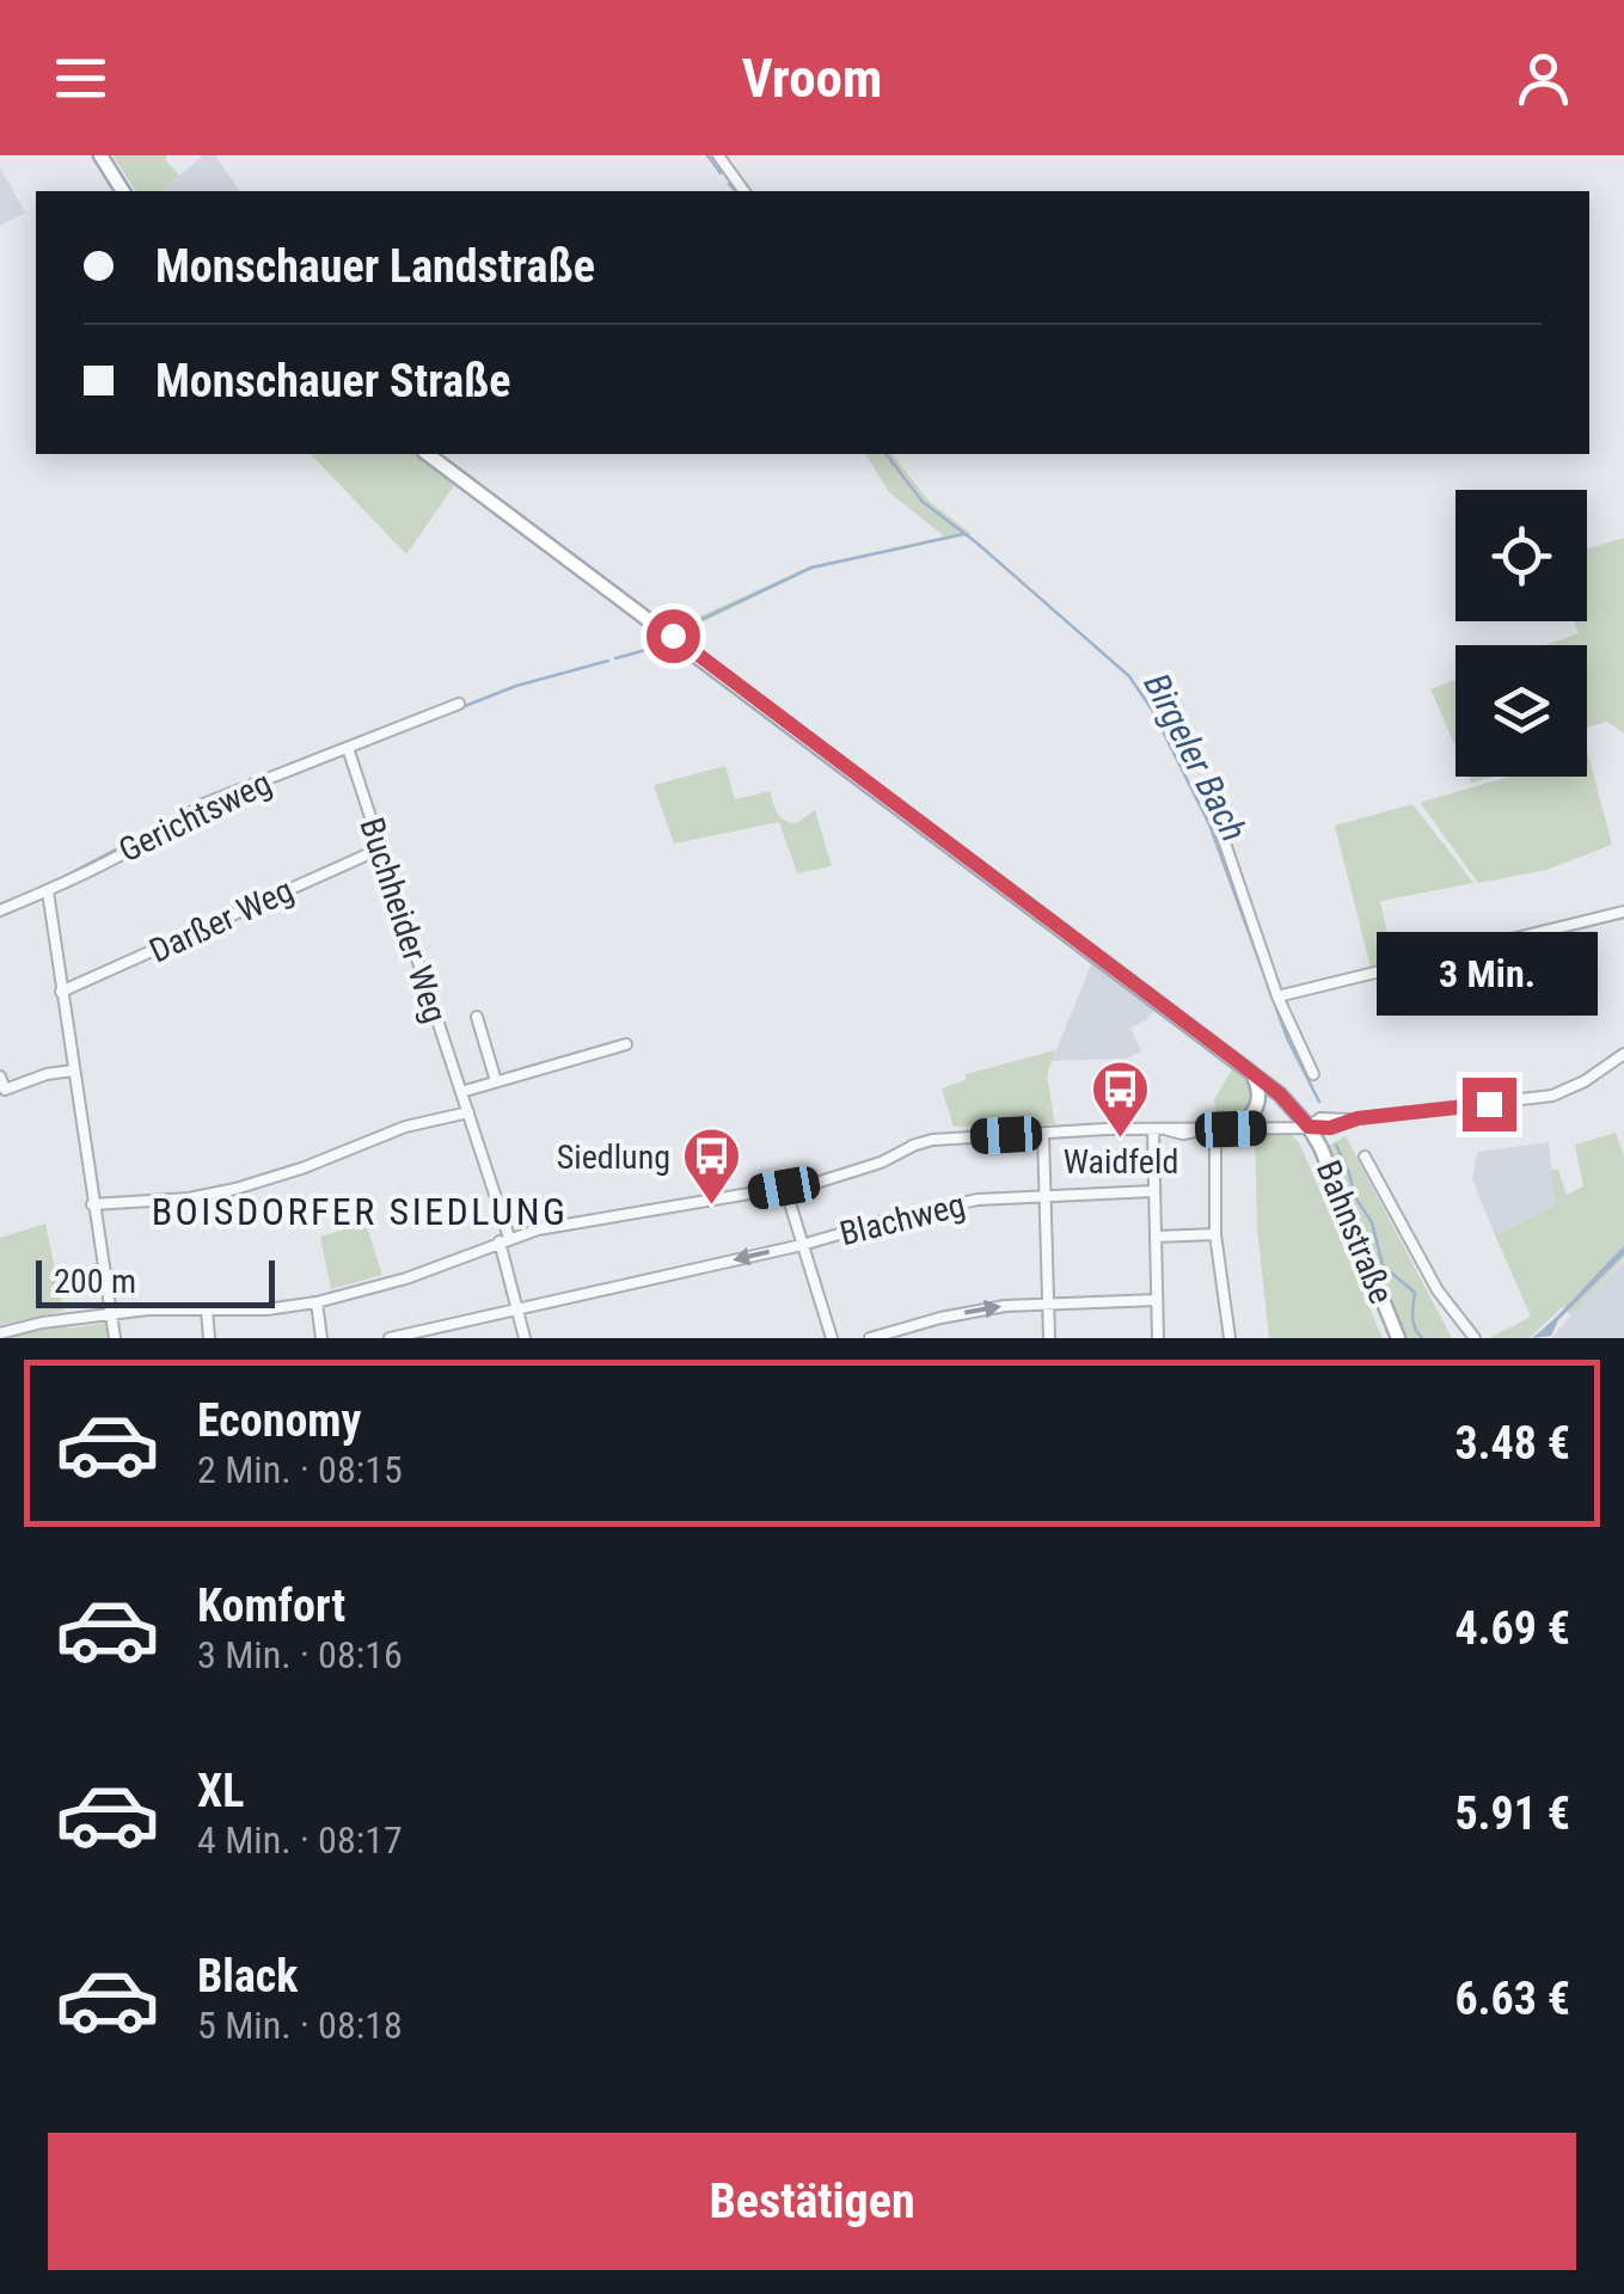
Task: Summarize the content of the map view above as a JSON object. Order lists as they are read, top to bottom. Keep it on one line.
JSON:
{"streets":{"main road":["Bahnstraße"],"street":["Gerichtsweg","Darßer Weg","Buchheider Weg","Blachweg"]},"crossings":[["Gerichtsweg","Buchheider Weg"],["Darßer Weg","Buchheider Weg"],["Buchheider Weg","Blachweg"]],"districts":["BOISDORFER SIEDLUNG"],"water":["Birgeler Bach"],"places":{"bus stop":["Waidfeld","Siedlung"]},"scale_bar":"200 m","page":{"header":"Vroom","banner":["Monschauer Landstraße","Monschauer Straße"],"bubble":"3 Min.","scale":"200 m","list":[{"name":"Economy","note":"2 Min. · 08:15","value":"3.48 €"},{"name":"Komfort","note":"3 Min. · 08:16","value":"4.69 €"},{"name":"XL","note":"4 Min. · 08:17","value":"5.91 €"},{"name":"Black","note":"5 Min. · 08:18","value":"6.63 €"}],"buttons":"Bestätigen"}}
